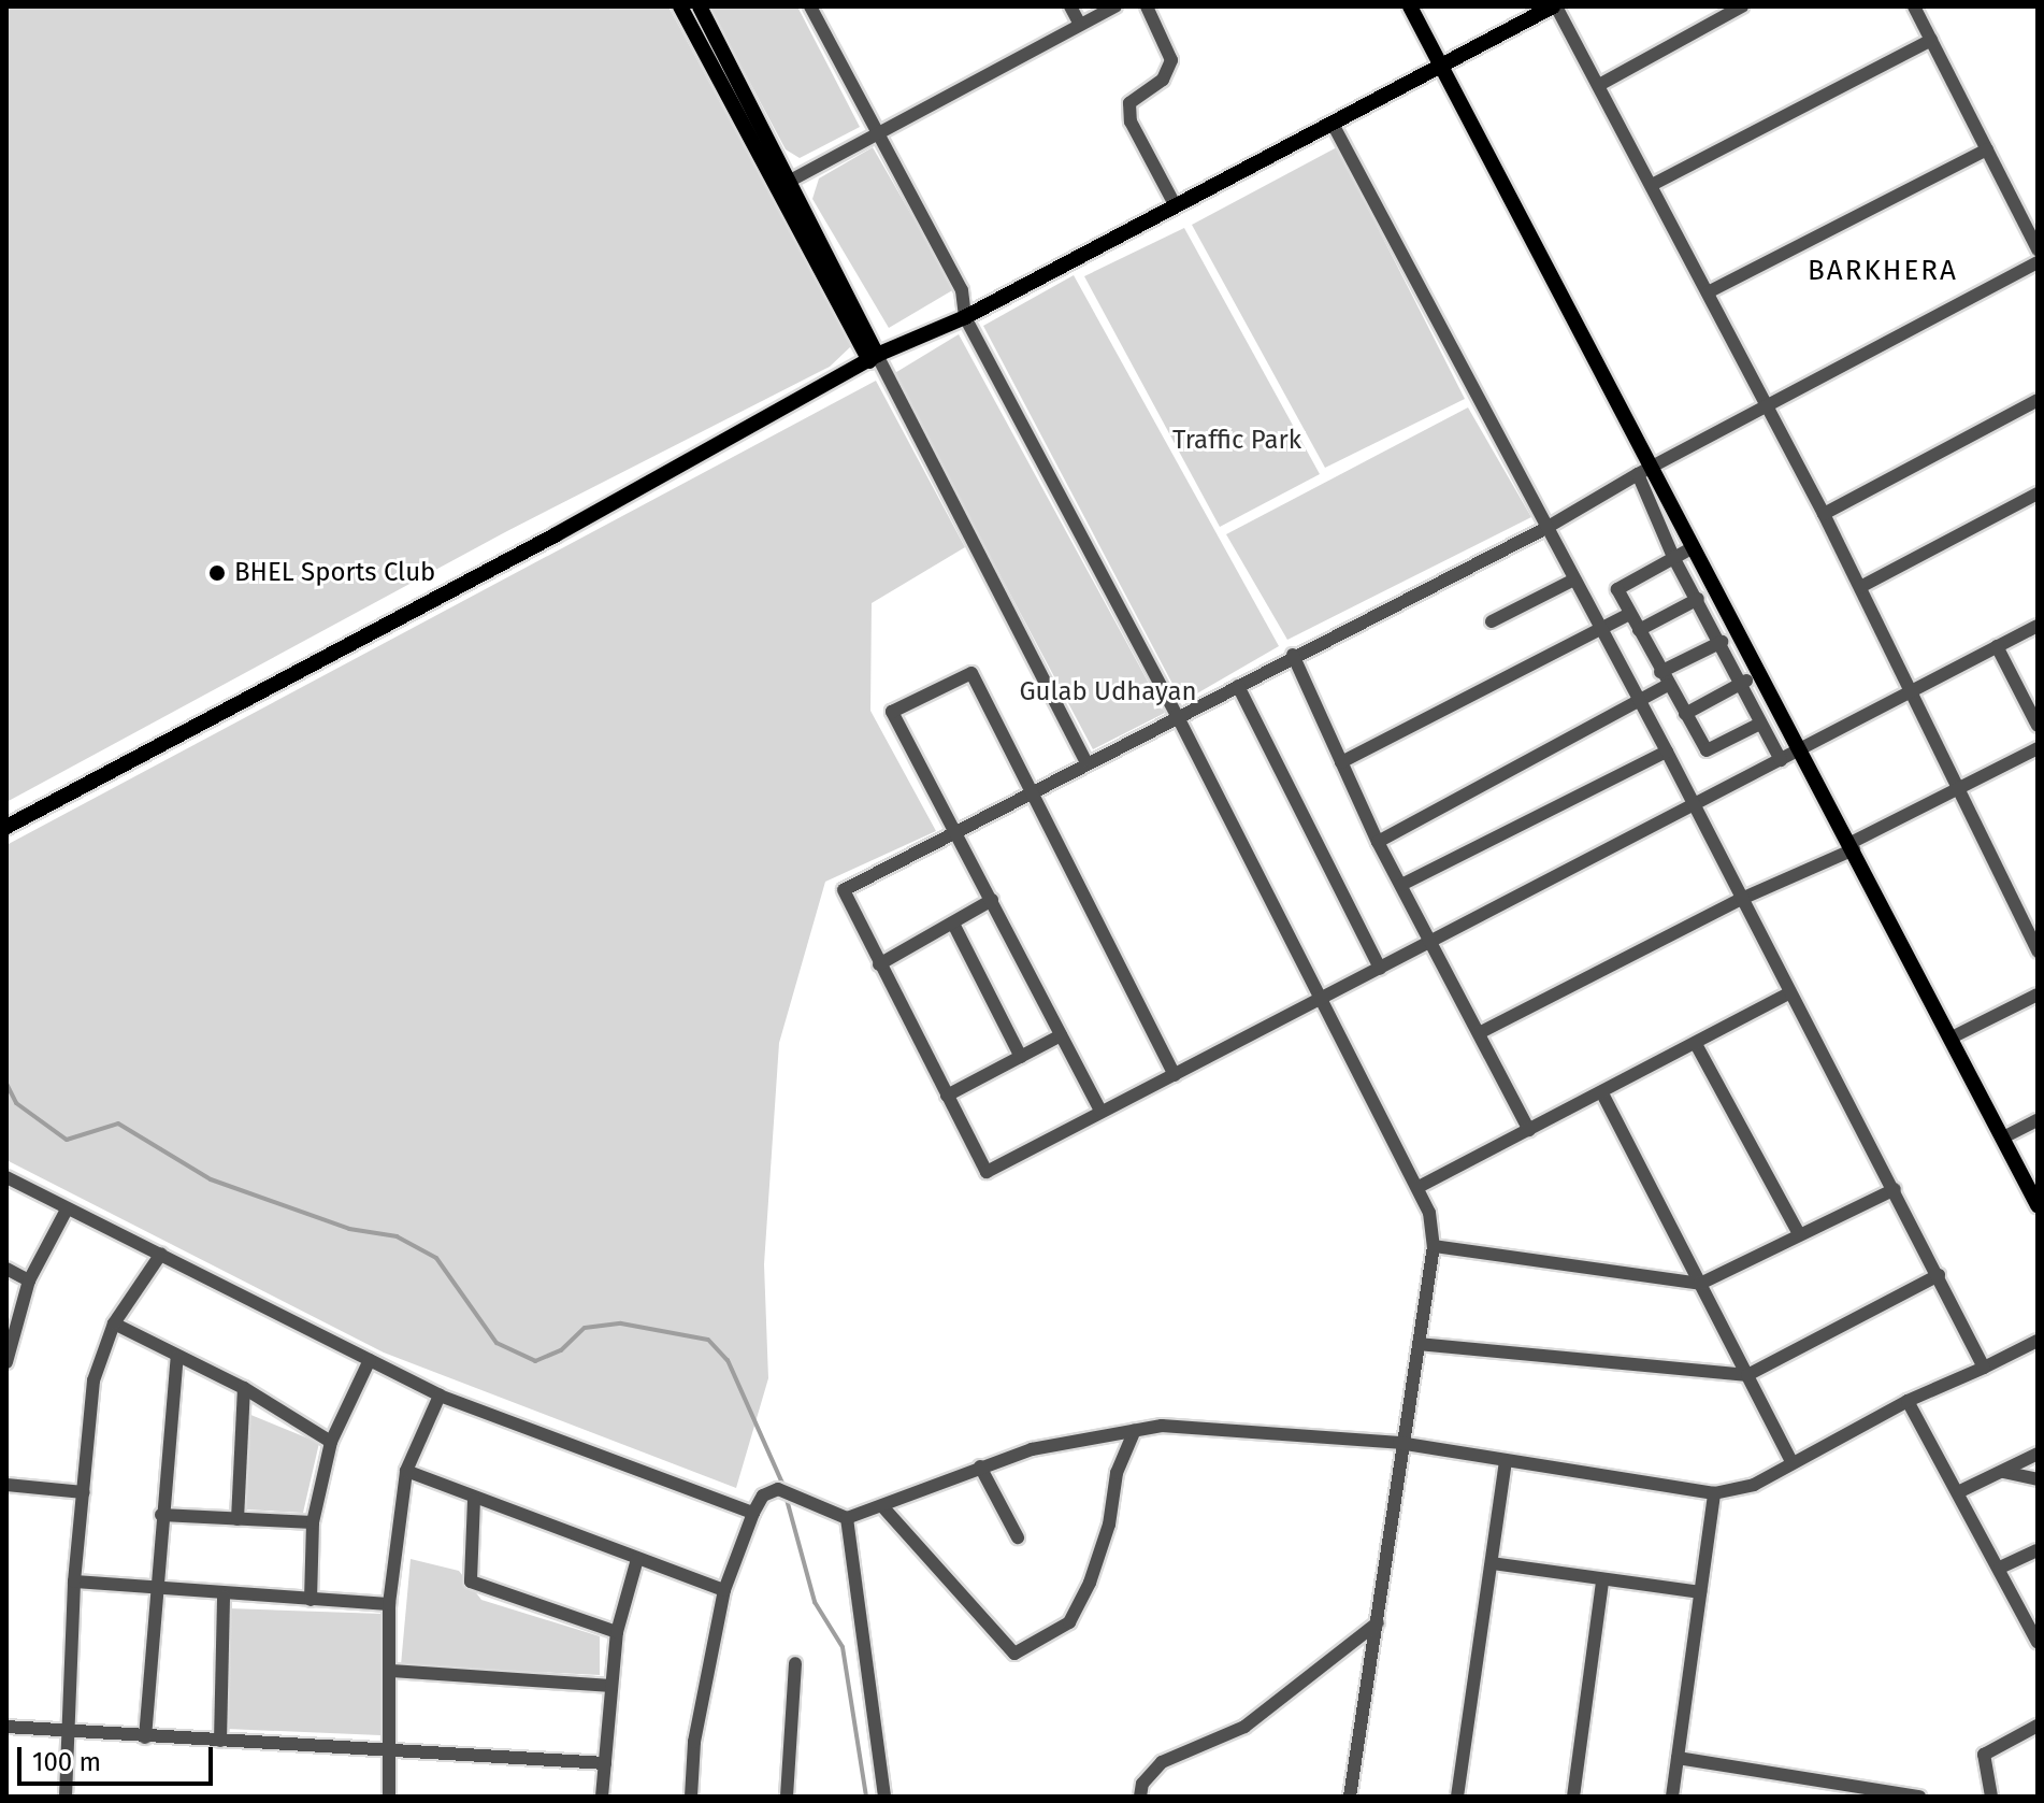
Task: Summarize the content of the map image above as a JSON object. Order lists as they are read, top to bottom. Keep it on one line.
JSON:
{"districts":["BARKHERA"],"parks":["Traffic Park","Gulab Udhayan"],"places":["BHEL Sports Club"],"scale_bar":"100 m"}
